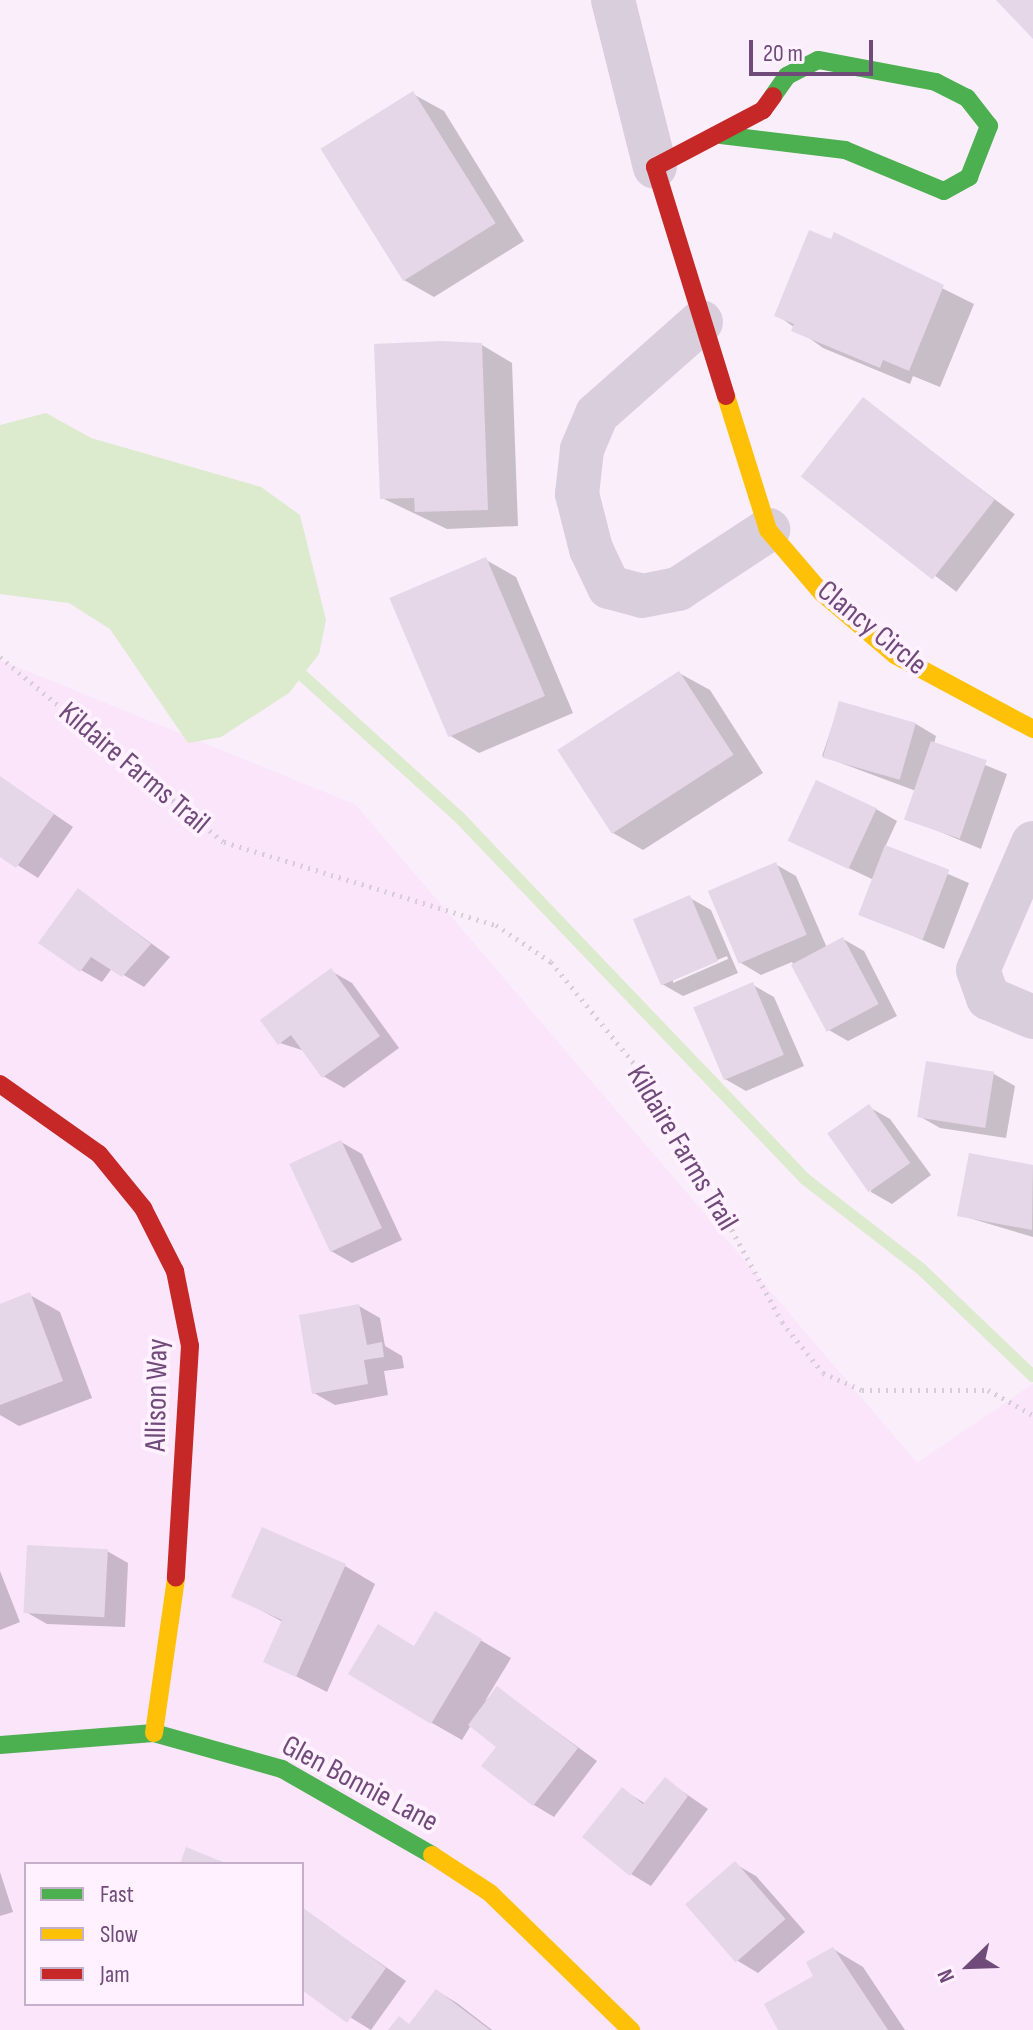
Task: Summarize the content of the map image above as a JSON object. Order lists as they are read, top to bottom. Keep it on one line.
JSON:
{"streets":{"street":["Clancy Circle","Allison Way","Glen Bonnie Lane"],"path":["Kildaire Farms Trail"]},"crossings":[["Allison Way","Glen Bonnie Lane"]],"legend":["Fast","Slow","Jam"],"scale_bar":"20 m","north":"bottom left"}
